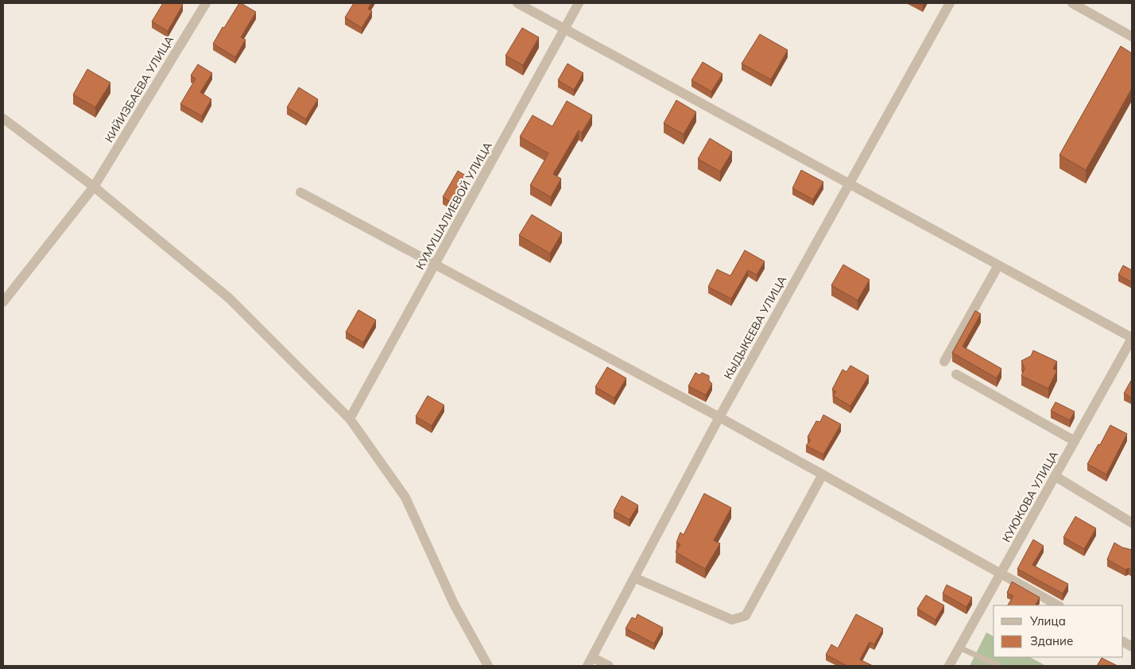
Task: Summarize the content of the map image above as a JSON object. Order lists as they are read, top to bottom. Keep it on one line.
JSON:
{"streets":{"street":["КИЙИЗБАЕВА УЛИЦА","КУМУШАЛИЕВОЙ УЛИЦА","КЫДЫКЕЕВА УЛИЦА","КУЮКОВА УЛИЦА"]},"legend":["Улица","Здание"]}
